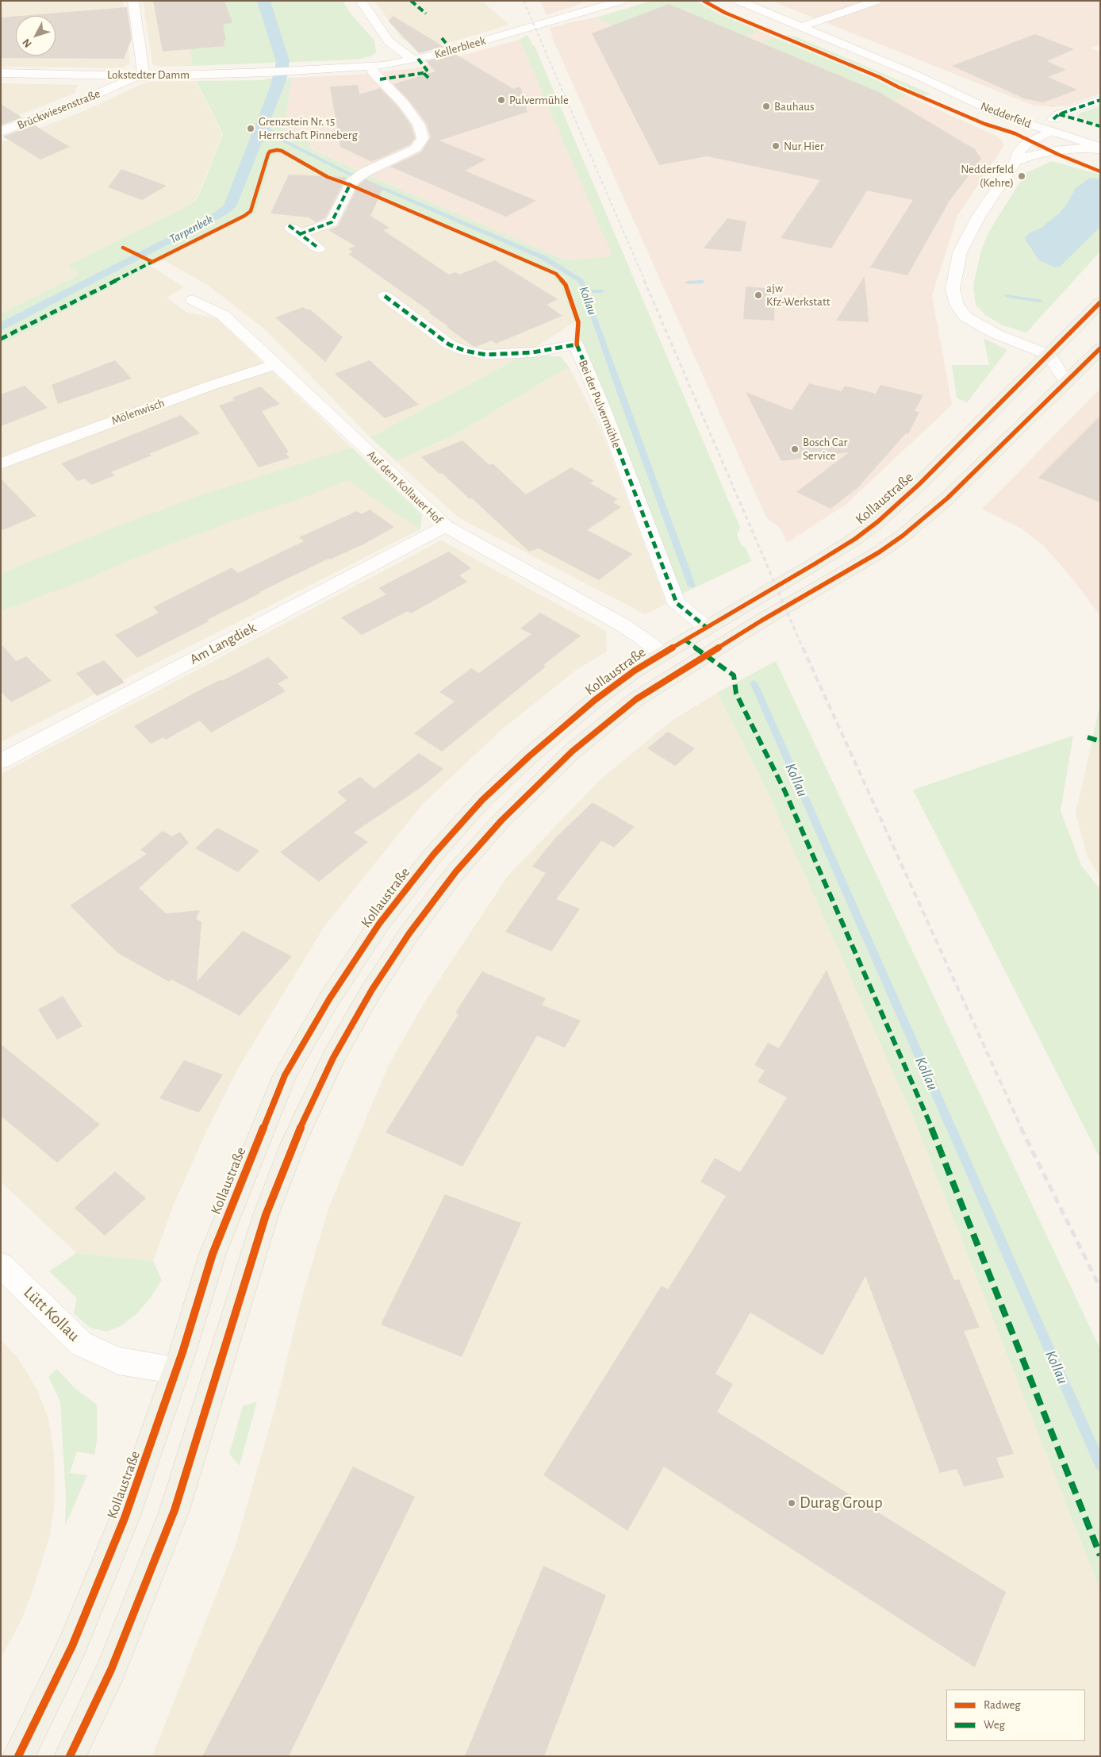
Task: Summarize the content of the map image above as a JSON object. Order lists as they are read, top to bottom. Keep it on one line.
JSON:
{"streets":{"main road":["Kollaustraße"],"street":["Kellerbleek","Lokstedter Damm","Brückwiesenstraße","Nedderfeld","Bei der Pulvermühle","Mölenwisch","Auf dem Kollauer Hof","Am Langdiek","Lütt Kollau"]},"crossings":[["Kellerbleek","Lokstedter Damm"],["Lokstedter Damm","Brückwiesenstraße"],["Bei der Pulvermühle","Kollaustraße"],["Mölenwisch","Auf dem Kollauer Hof"],["Auf dem Kollauer Hof","Kollaustraße"],["Auf dem Kollauer Hof","Am Langdiek"],["Kollaustraße","Lütt Kollau"]],"water":["Tarpenbek","Kollau"],"places":["Pulvermühle","Bauhaus","Grenzstein Nr. 15 Herrschaft Pinneberg","Nur Hier","Nedderfeld (Kehre)","ajw Kfz-Werkstatt","Bosch Car Service","Durag Group"],"legend":["Radweg","Weg"],"north":"bottom left"}
